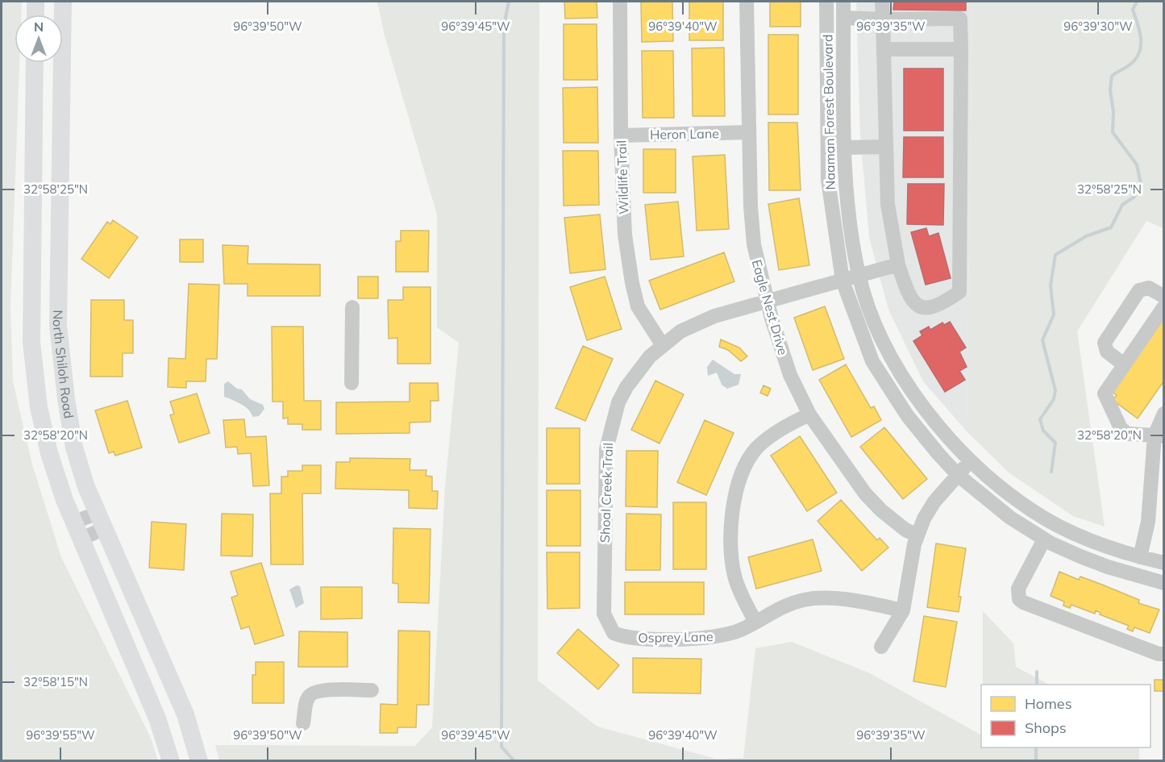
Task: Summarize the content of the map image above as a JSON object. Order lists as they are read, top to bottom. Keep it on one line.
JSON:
{"streets":{"main road":["North Shiloh Road"],"street":["Naaman Forest Boulevard","Heron Lane","Wildlife Trail","Eagle Nest Drive","Shoal Creek Trail","Osprey Lane"]},"crossings":[["Naaman Forest Boulevard","Shoal Creek Trail"],["Heron Lane","Wildlife Trail"],["Heron Lane","Eagle Nest Drive"],["Wildlife Trail","Shoal Creek Trail"],["Eagle Nest Drive","Shoal Creek Trail"],["Shoal Creek Trail","Osprey Lane"]],"legend":["Homes","Shops"],"north":"top","coordinates":["96°39'50\"W","96°39'45\"W","96°39'40\"W","96°39'35\"W","96°39'30\"W","32°58'25\"N","32°58'20\"N","32°58'15\"N","96°39'55\"W"]}
